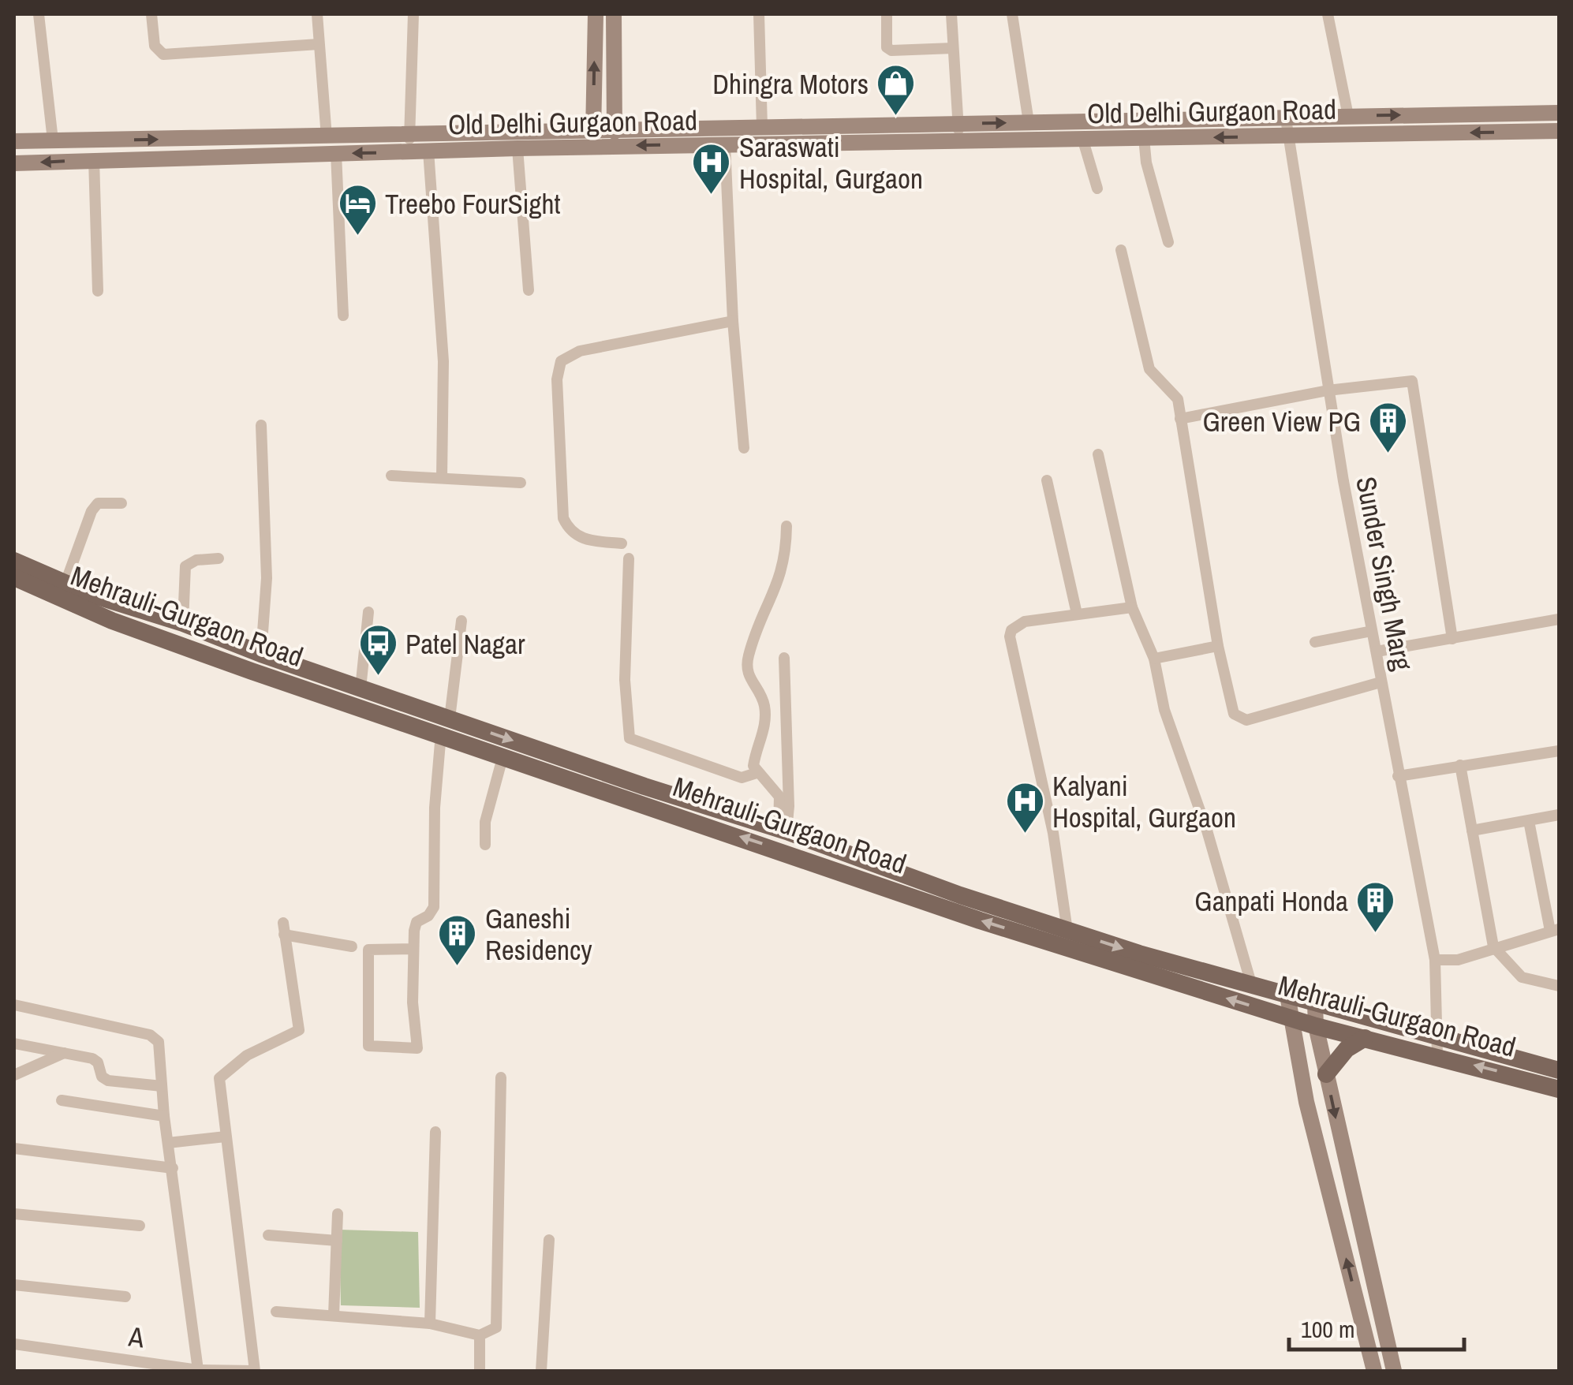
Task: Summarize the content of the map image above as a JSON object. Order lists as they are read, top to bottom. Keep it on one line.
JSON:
{"streets":{"main road":["Old Delhi Gurgaon Road","Mehrauli-Gurgaon Road"],"street":["Sunder Singh Marg","A"]},"crossings":[["Old Delhi Gurgaon Road","Sunder Singh Marg"],["Sunder Singh Marg","Mehrauli-Gurgaon Road"]],"places":{"shop":["Dhingra Motors"],"hospital":["Saraswati Hospital, Gurgaon","Kalyani Hospital, Gurgaon"],"hotel":["Treebo FourSight"],"building":["Green View PG","Ganpati Honda","Ganeshi Residency"],"bus stop":["Patel Nagar"]},"scale_bar":"100 m"}
